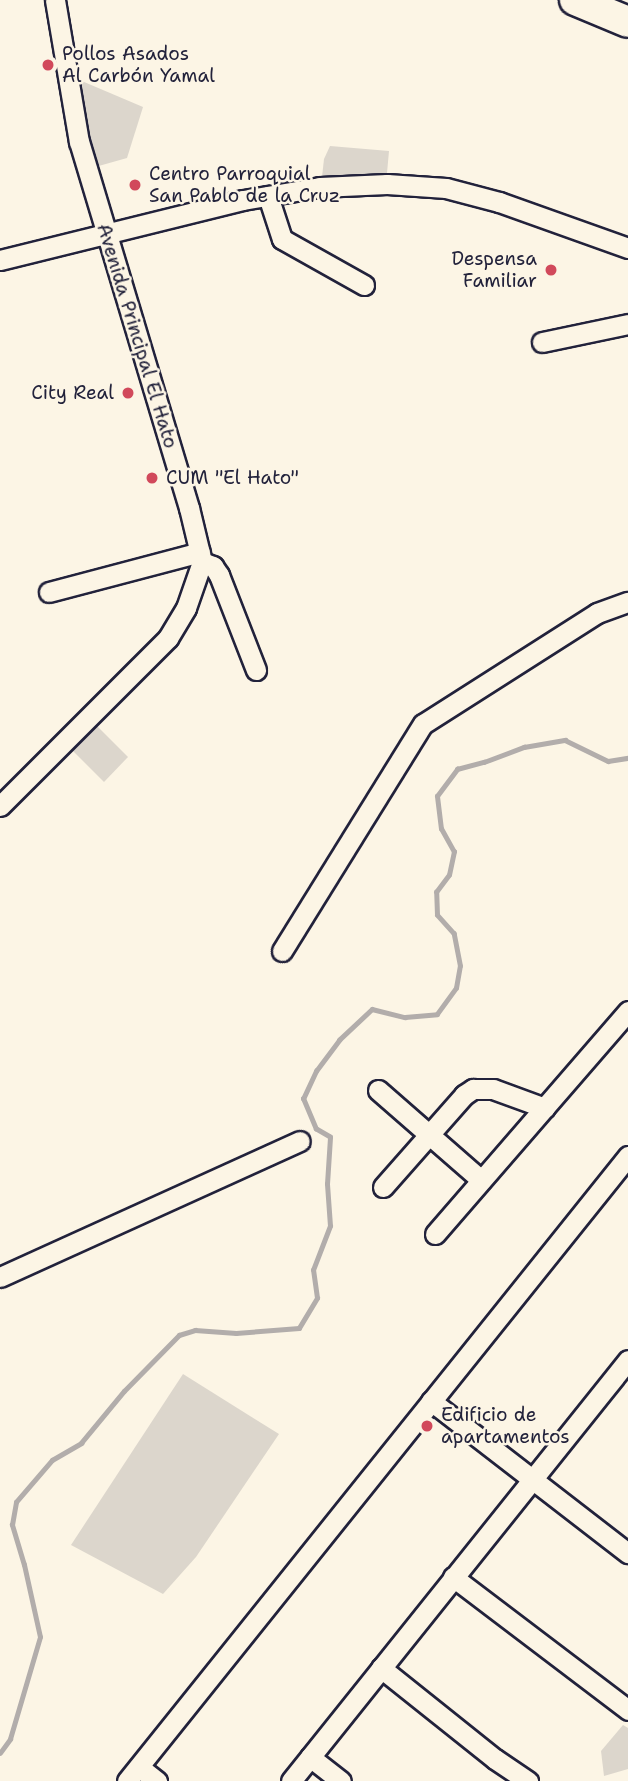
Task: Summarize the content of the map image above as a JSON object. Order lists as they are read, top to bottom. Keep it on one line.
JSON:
{"streets":{"street":["Avenida Principal El Hato"]},"places":["Pollos Asados Al Carbón Yamal","Centro Parroquial San Pablo de la Cruz","Despensa Familiar","City Real","CUM \"El Hato\"","Edificio de apartamentos"]}
